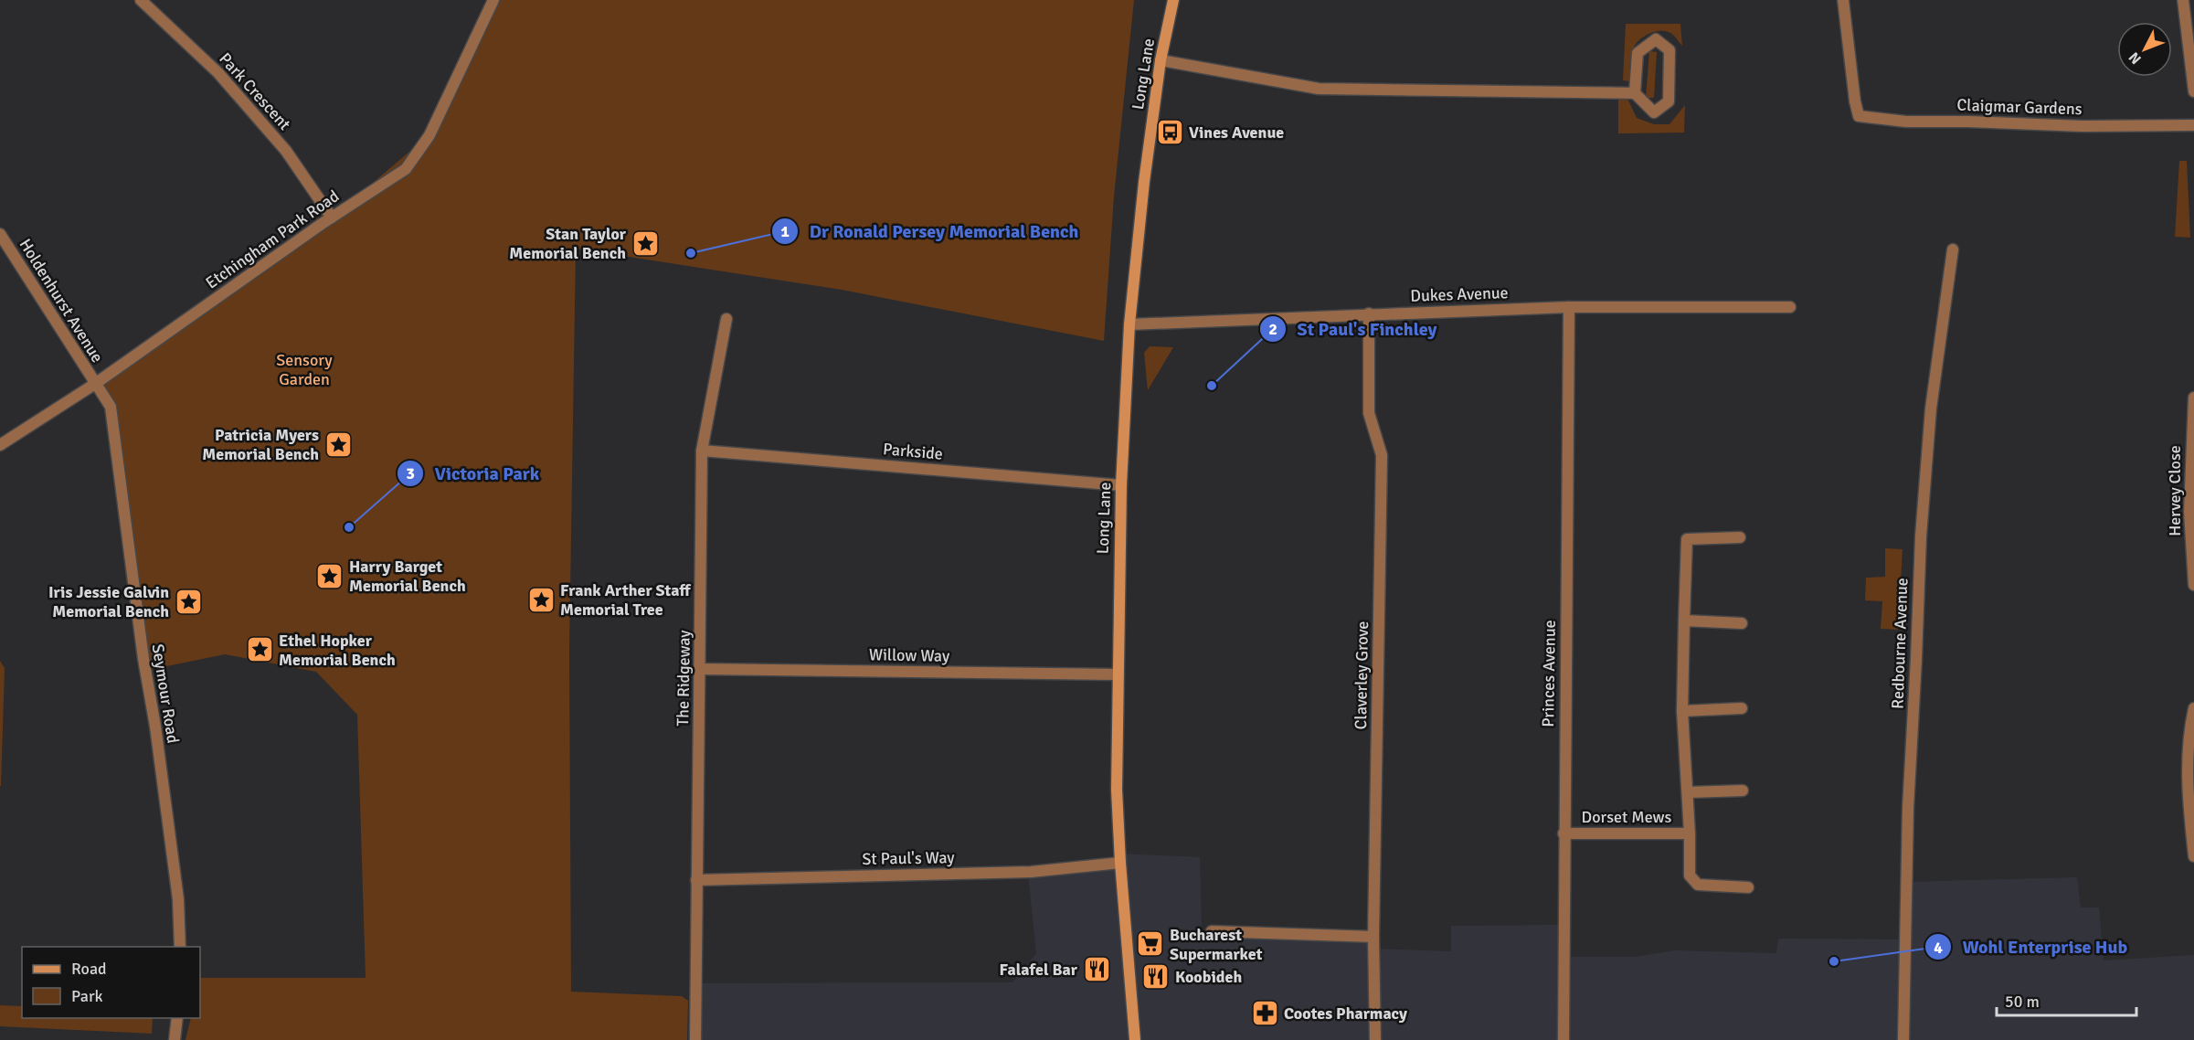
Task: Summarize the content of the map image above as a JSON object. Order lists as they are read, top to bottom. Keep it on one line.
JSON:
{"streets":{"street":["Long Lane","Park Crescent","Claigmar Gardens","Etchingham Park Road","Dukes Avenue","Holdenhurst Avenue","Parkside","Hervey Close","Redbourne Avenue","Willow Way","Princes Avenue","Claverley Grove","The Ridgeway","Seymour Road","Dorset Mews","St Paul's Way"]},"crossings":[["Long Lane","Dukes Avenue"],["Long Lane","Parkside"],["Long Lane","Willow Way"],["Long Lane","St Paul's Way"],["Park Crescent","Etchingham Park Road"],["Etchingham Park Road","Holdenhurst Avenue"],["Etchingham Park Road","Seymour Road"],["Dukes Avenue","Princes Avenue"],["Dukes Avenue","Claverley Grove"],["Holdenhurst Avenue","Seymour Road"],["Parkside","The Ridgeway"],["Willow Way","The Ridgeway"],["Princes Avenue","Dorset Mews"],["The Ridgeway","St Paul's Way"]],"parks":["Sensory Garden"],"places":{"bus stop":["Vines Avenue"],"place":["Stan Taylor Memorial Bench","Patricia Myers Memorial Bench","Harry Barget Memorial Bench","Frank Arther Staff Memorial Tree","Iris Jessie Galvin Memorial Bench","Ethel Hopker Memorial Bench"],"other":["Dr Ronald Persey Memorial Bench","St Paul's Finchley","Victoria Park","Wohl Enterprise Hub"],"supermarket":["Bucharest Supermarket"],"restaurant":["Falafel Bar","Koobideh"],"pharmacy":["Cootes Pharmacy"]},"legend":["Road","Park"],"scale_bar":"50 m","north":"bottom left"}
